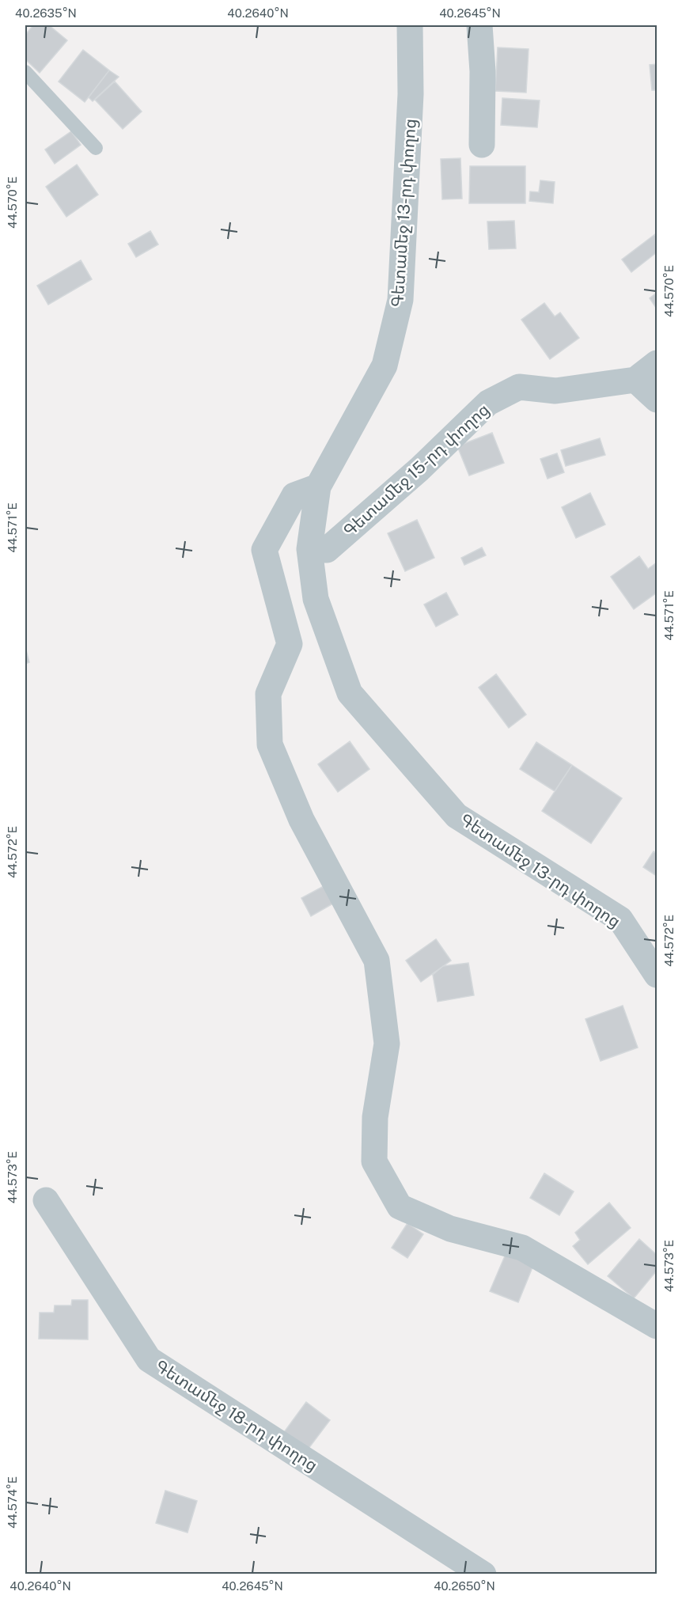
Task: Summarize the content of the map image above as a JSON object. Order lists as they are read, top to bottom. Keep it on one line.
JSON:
{"streets":{"street":["Գետամեջ 13-րդ փողոց","Գետամեջ 15-րդ փողոց","Գետամեջ 18-րդ փողոց"]},"crossings":[["Գետամեջ 13-րդ փողոց","Գետամեջ 15-րդ փողոց"]],"coordinates":["40.2635°N","40.2640°N","40.2645°N","44.570°E","44.571°E","44.572°E","44.573°E","44.574°E","40.2650°N"]}
